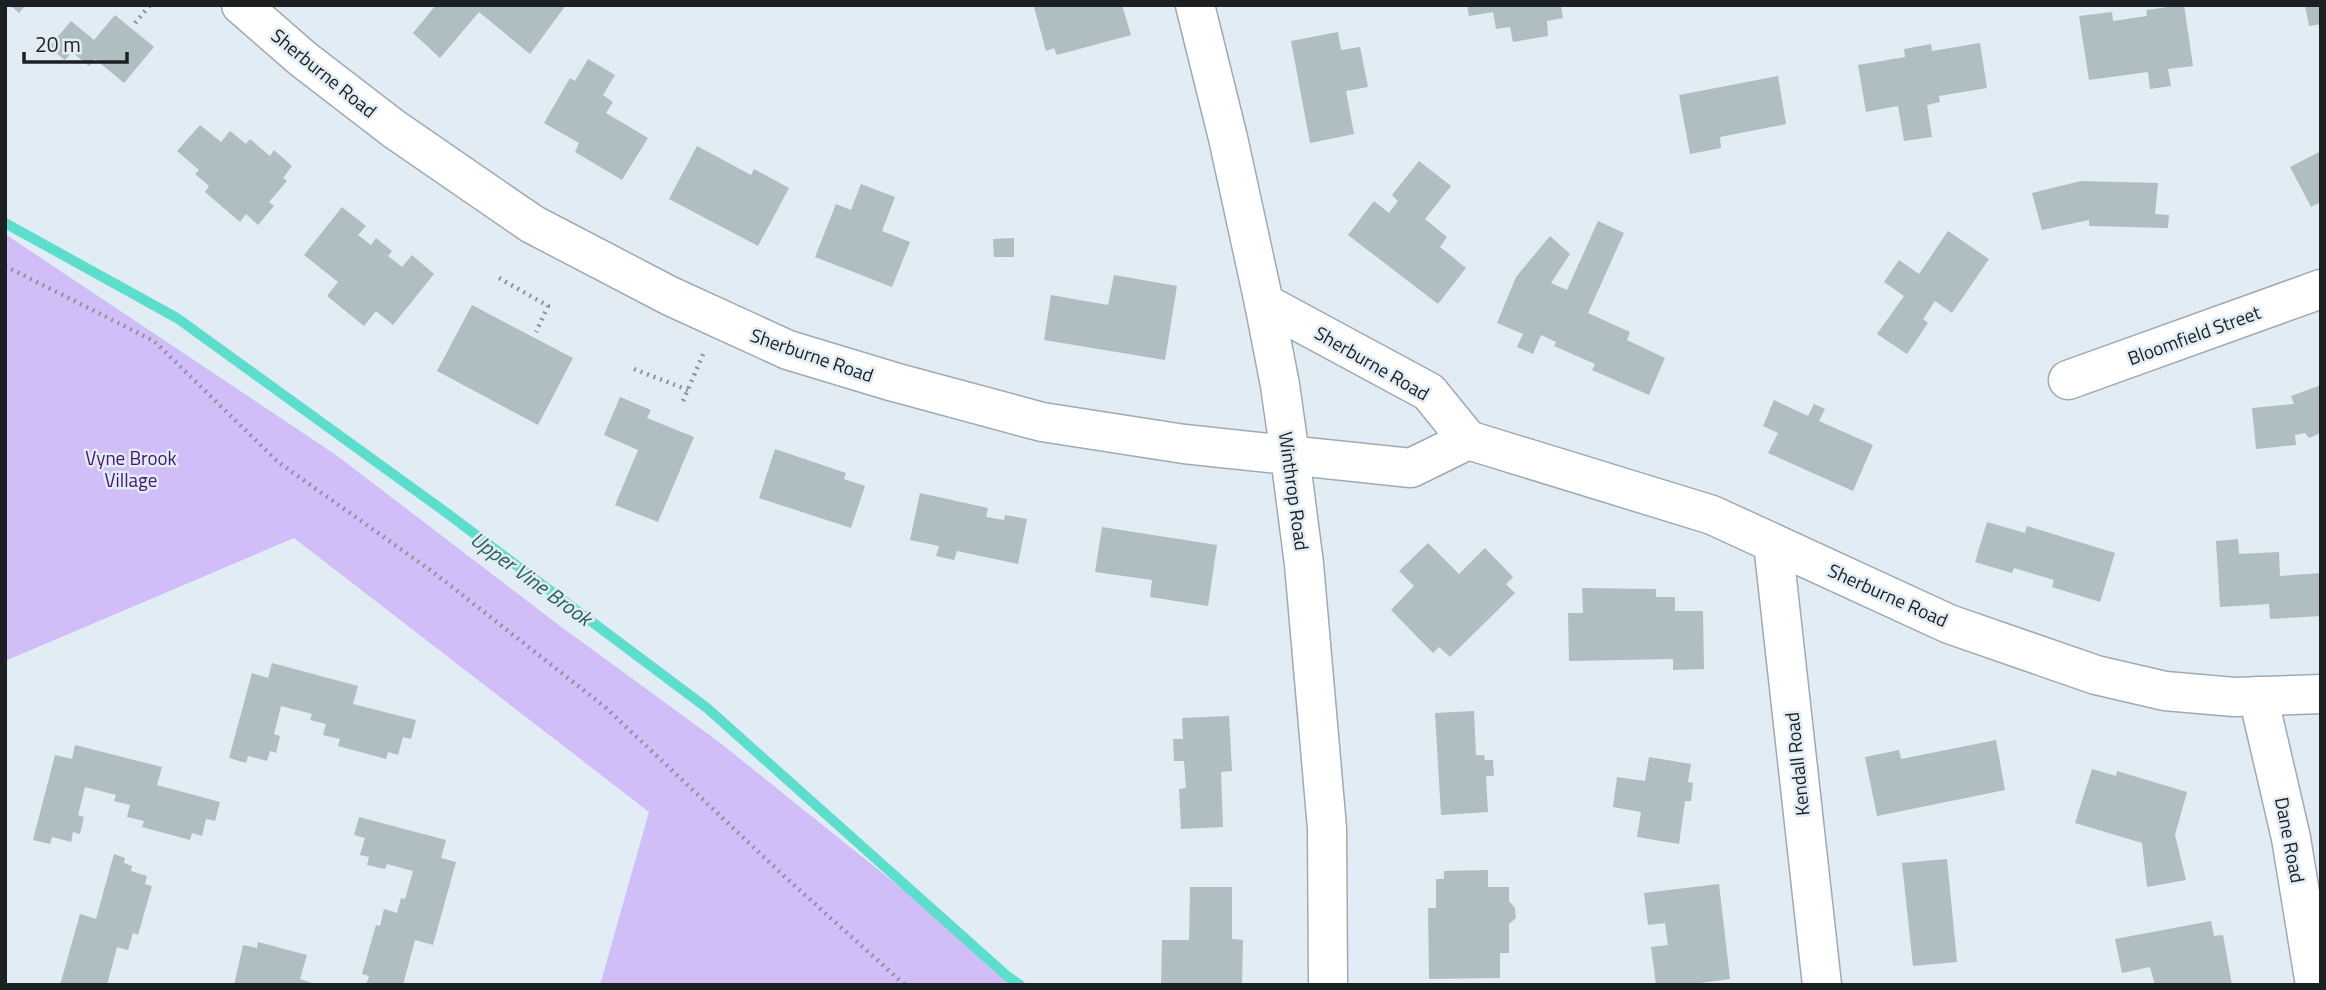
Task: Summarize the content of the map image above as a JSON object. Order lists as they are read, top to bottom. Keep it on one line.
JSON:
{"streets":{"street":["Sherburne Road","Bloomfield Street","Winthrop Road","Kendall Road","Dane Road"]},"crossings":[["Sherburne Road","Winthrop Road"],["Sherburne Road","Kendall Road"],["Sherburne Road","Dane Road"]],"water":["Upper Vine Brook"],"parks":["Vyne Brook Village"],"scale_bar":"20 m"}
